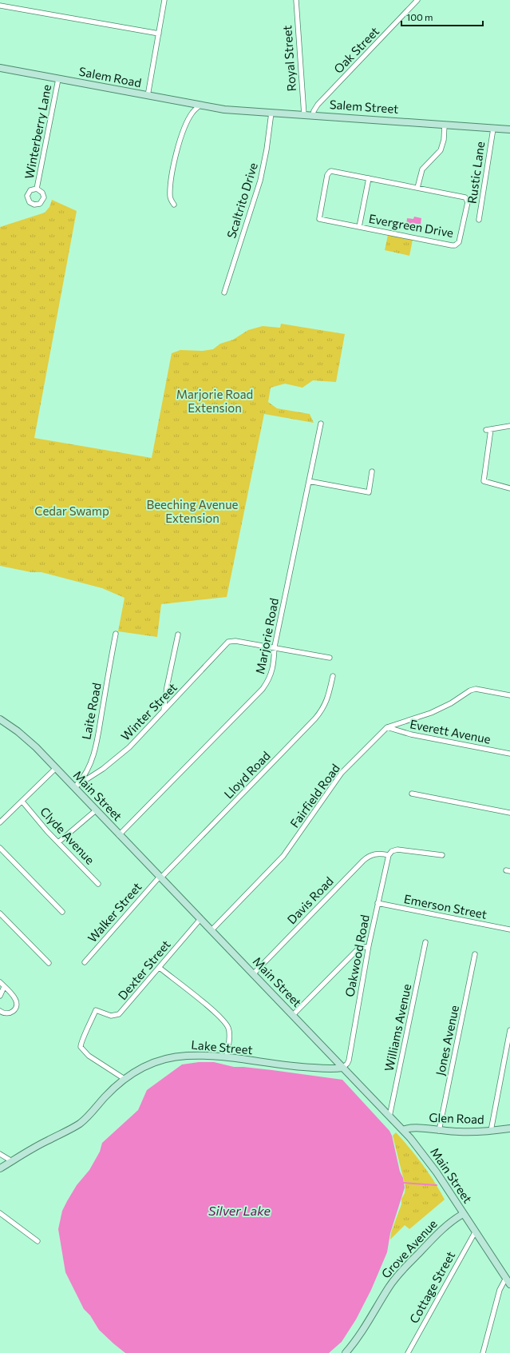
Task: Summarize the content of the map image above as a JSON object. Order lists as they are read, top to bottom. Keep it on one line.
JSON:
{"streets":{"street":["Oak Street","Royal Street","Salem Road","Salem Street","Winterberry Lane","Rustic Lane","Scaltrito Drive","Evergreen Drive","Marjorie Road","Laite Road","Winter Street","Everett Avenue","Lloyd Road","Main Street","Fairfield Road","Clyde Avenue","Davis Road","Emerson Street","Walker Street","Oakwood Road","Dexter Street","Williams Avenue","Jones Avenue","Lake Street","Glen Road","Grove Avenue","Cottage Street"]},"crossings":[["Oak Street","Salem Street"],["Royal Street","Salem Street"],["Salem Road","Salem Street"],["Salem Road","Winterberry Lane"],["Salem Street","Rustic Lane"],["Salem Street","Scaltrito Drive"],["Marjorie Road","Winter Street"],["Marjorie Road","Main Street"],["Laite Road","Winter Street"],["Laite Road","Main Street"],["Winter Street","Main Street"],["Everett Avenue","Fairfield Road"],["Lloyd Road","Main Street"],["Lloyd Road","Walker Street"],["Main Street","Fairfield Road"],["Main Street","Davis Road"],["Main Street","Walker Street"],["Main Street","Oakwood Road"],["Main Street","Dexter Street"],["Main Street","Williams Avenue"],["Main Street","Lake Street"],["Main Street","Glen Road"],["Main Street","Grove Avenue"],["Main Street","Cottage Street"],["Davis Road","Oakwood Road"],["Emerson Street","Oakwood Road"],["Oakwood Road","Lake Street"],["Dexter Street","Lake Street"],["Jones Avenue","Glen Road"]],"water":["Silver Lake"],"parks":["Marjorie Road Extension","Beeching Avenue Extension","Cedar Swamp"],"scale_bar":"100 m"}
